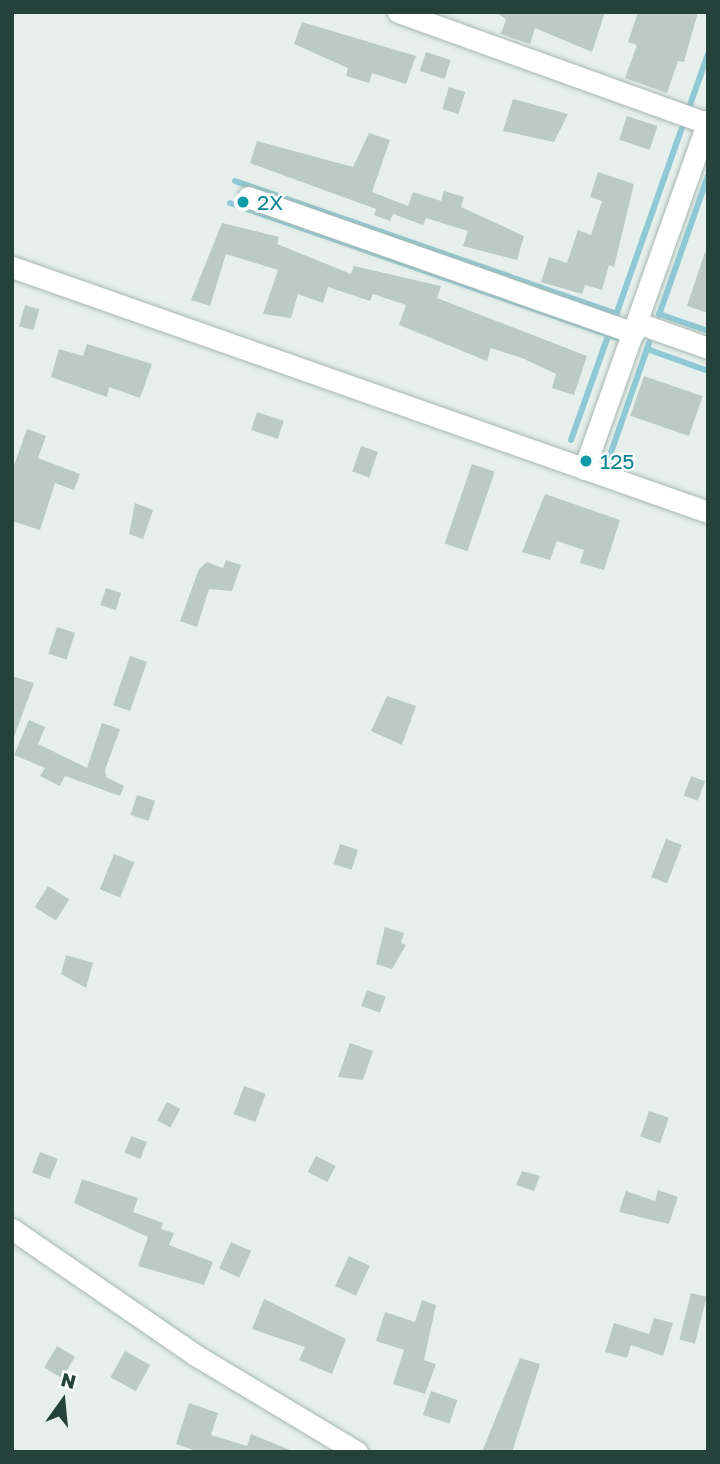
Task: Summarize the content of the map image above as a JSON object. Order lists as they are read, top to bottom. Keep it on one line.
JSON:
{"places":["2X","125"],"north":"top"}
